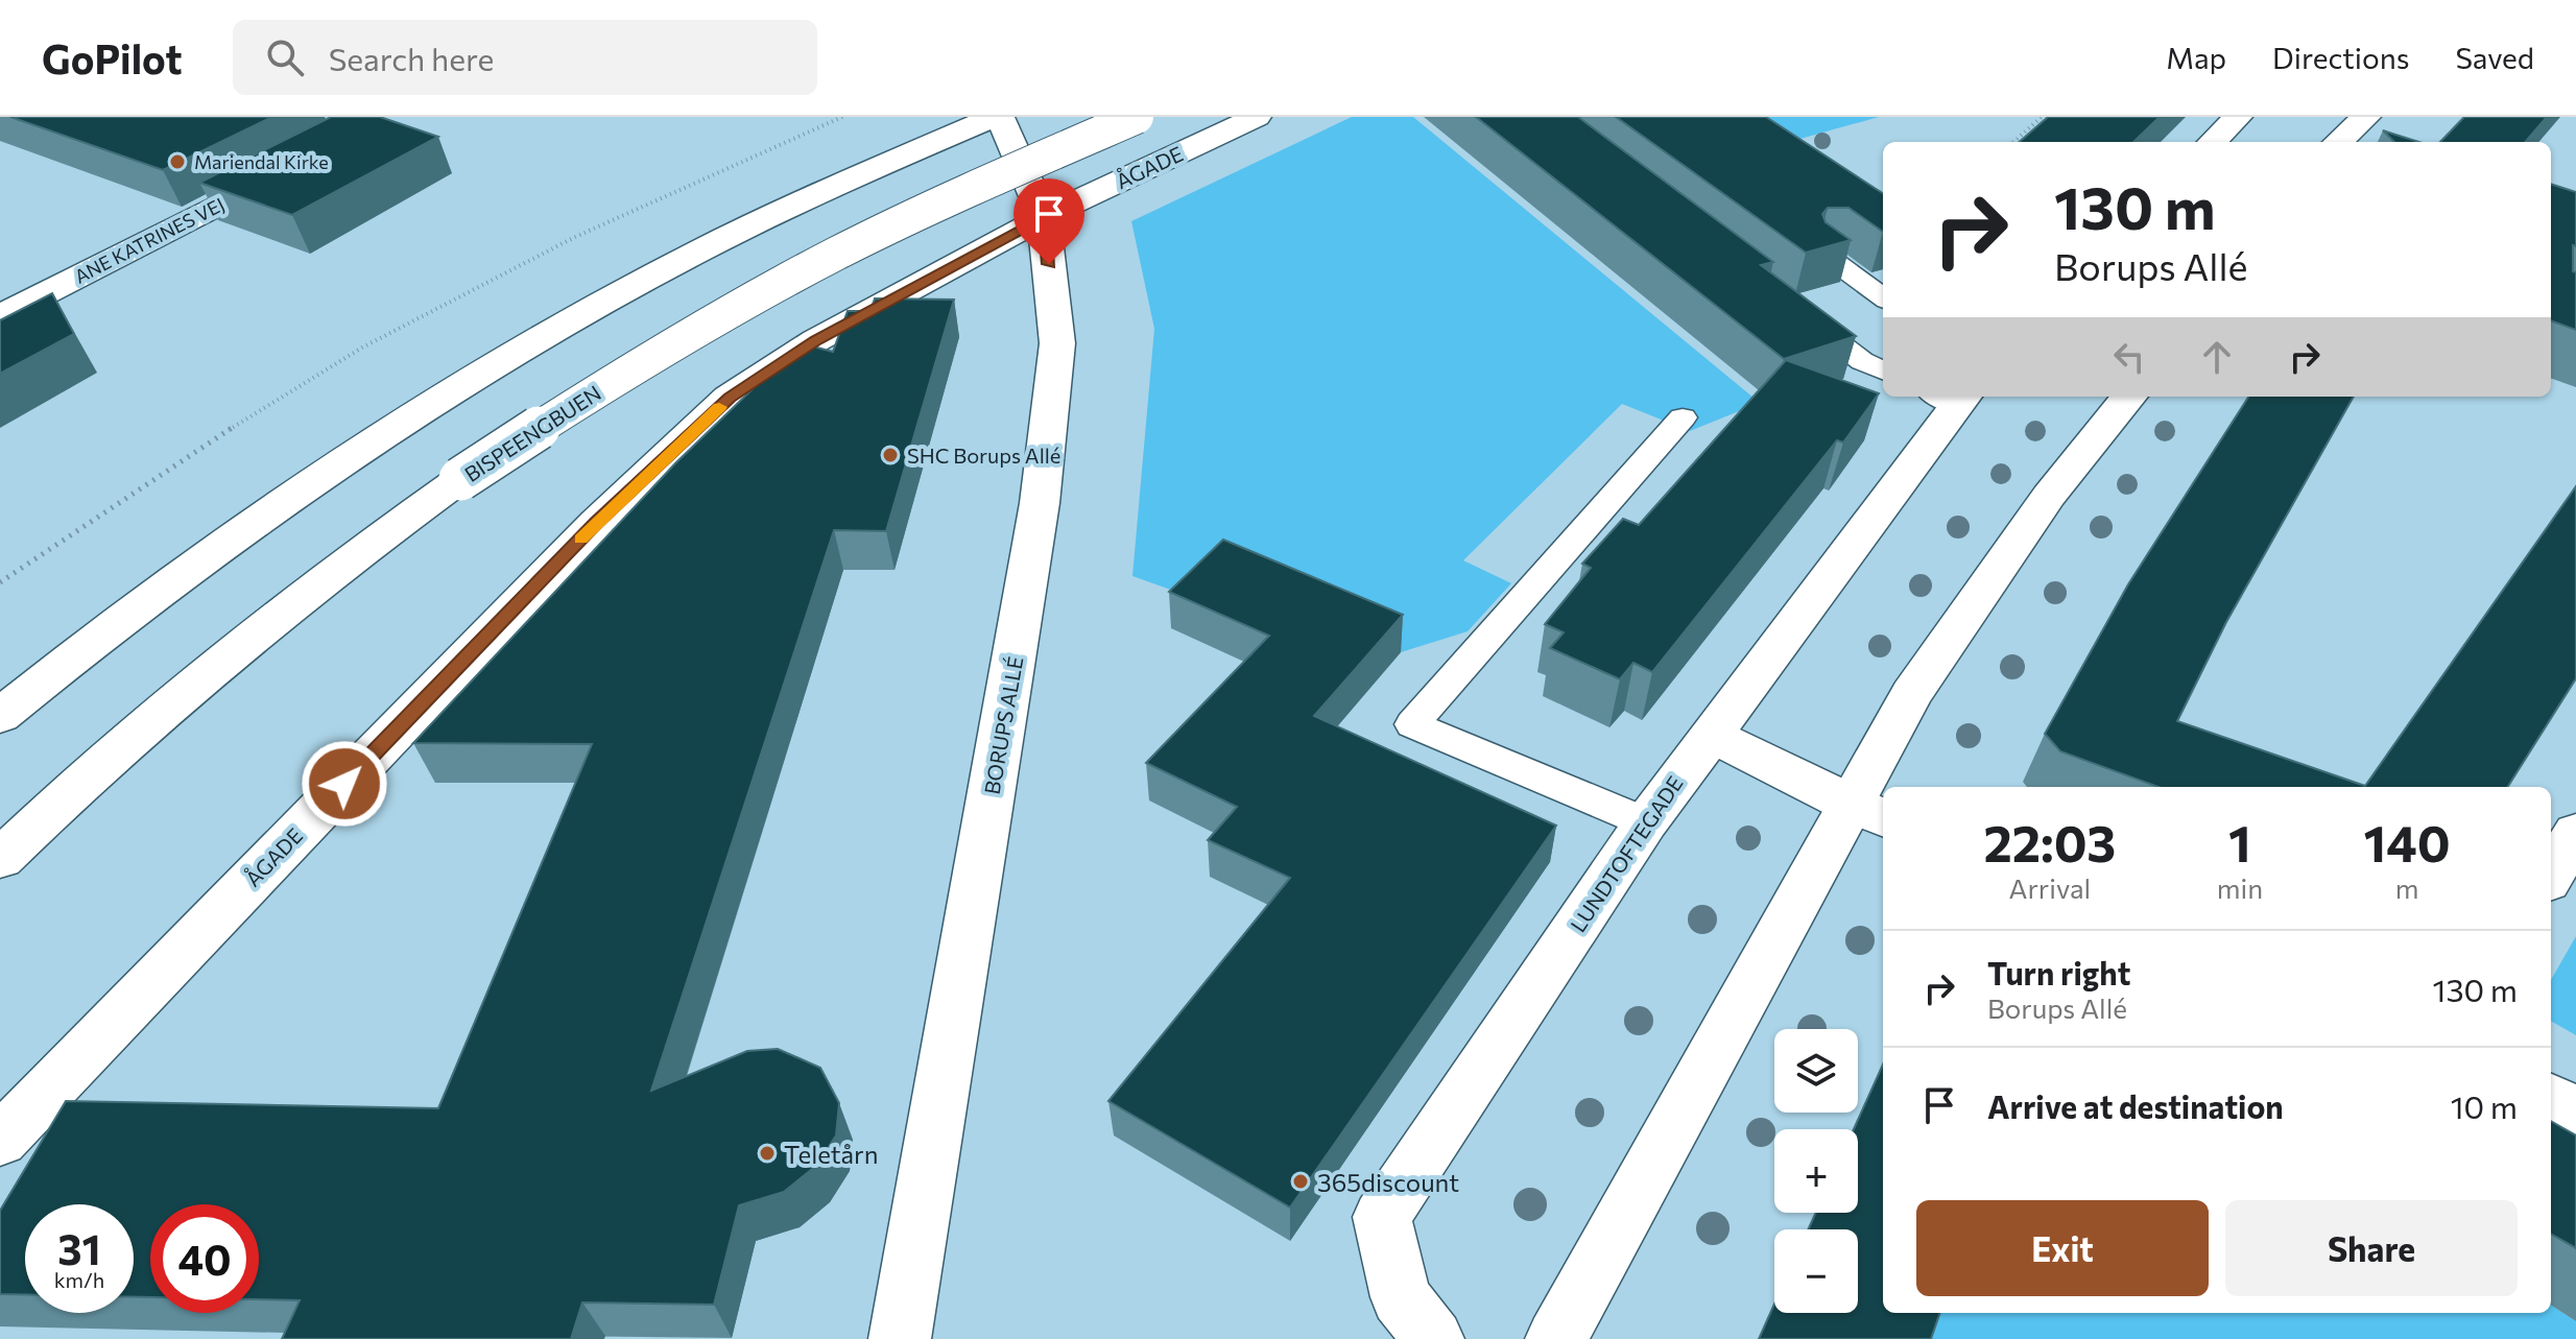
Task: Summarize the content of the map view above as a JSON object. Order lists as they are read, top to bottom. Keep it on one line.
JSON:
{"streets":{"street":["ÅGADE","ANE KATRINES VEJ","BISPEENGBUEN","BORUPS ALLÉ","LUNDTOFTEGADE"]},"crossings":[["ÅGADE","BORUPS ALLÉ"]],"places":["Mariendal Kirke","SHC Borups Allé","Teletårn","365discount"],"page":{"header":"GoPilot","search":"Search here","nav":["Map","Directions","Saved"],"turn":["130 m","Borups Allé"],"eta":["22:03","Arrival","1","min","140","m"],"list":[{"name":"Turn right","note":"Borups Allé","value":"130 m"},{"name":"Arrive at destination","value":"10 m"}],"map_buttons":["+","−"],"buttons":["Exit","Share"],"speed":"31 km/h","limit":"40"}}
